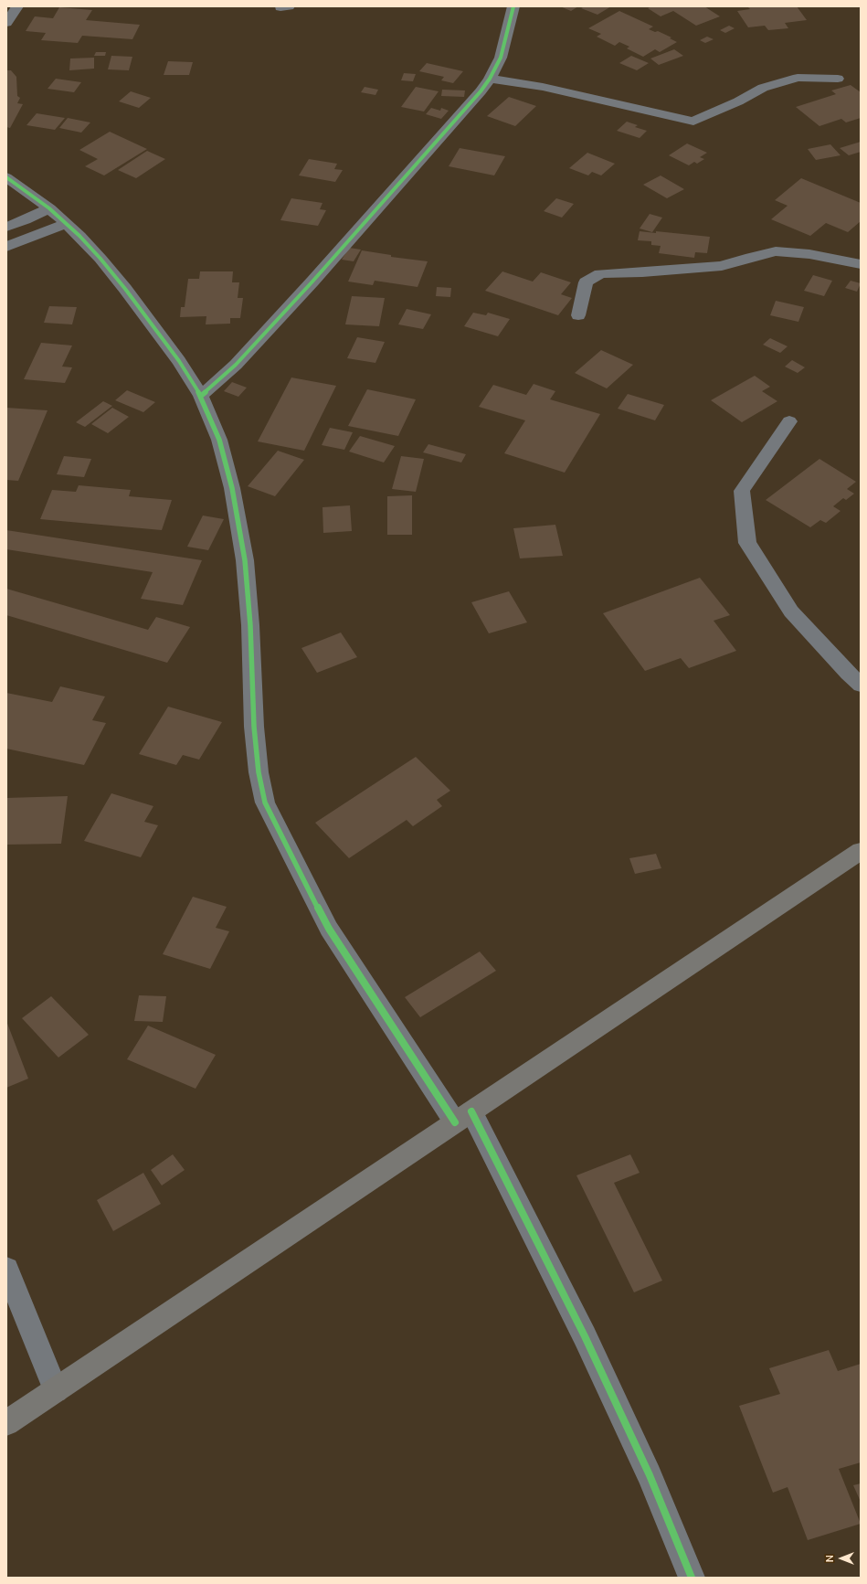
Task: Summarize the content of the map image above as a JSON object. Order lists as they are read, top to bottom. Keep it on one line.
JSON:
{"north":"left"}
